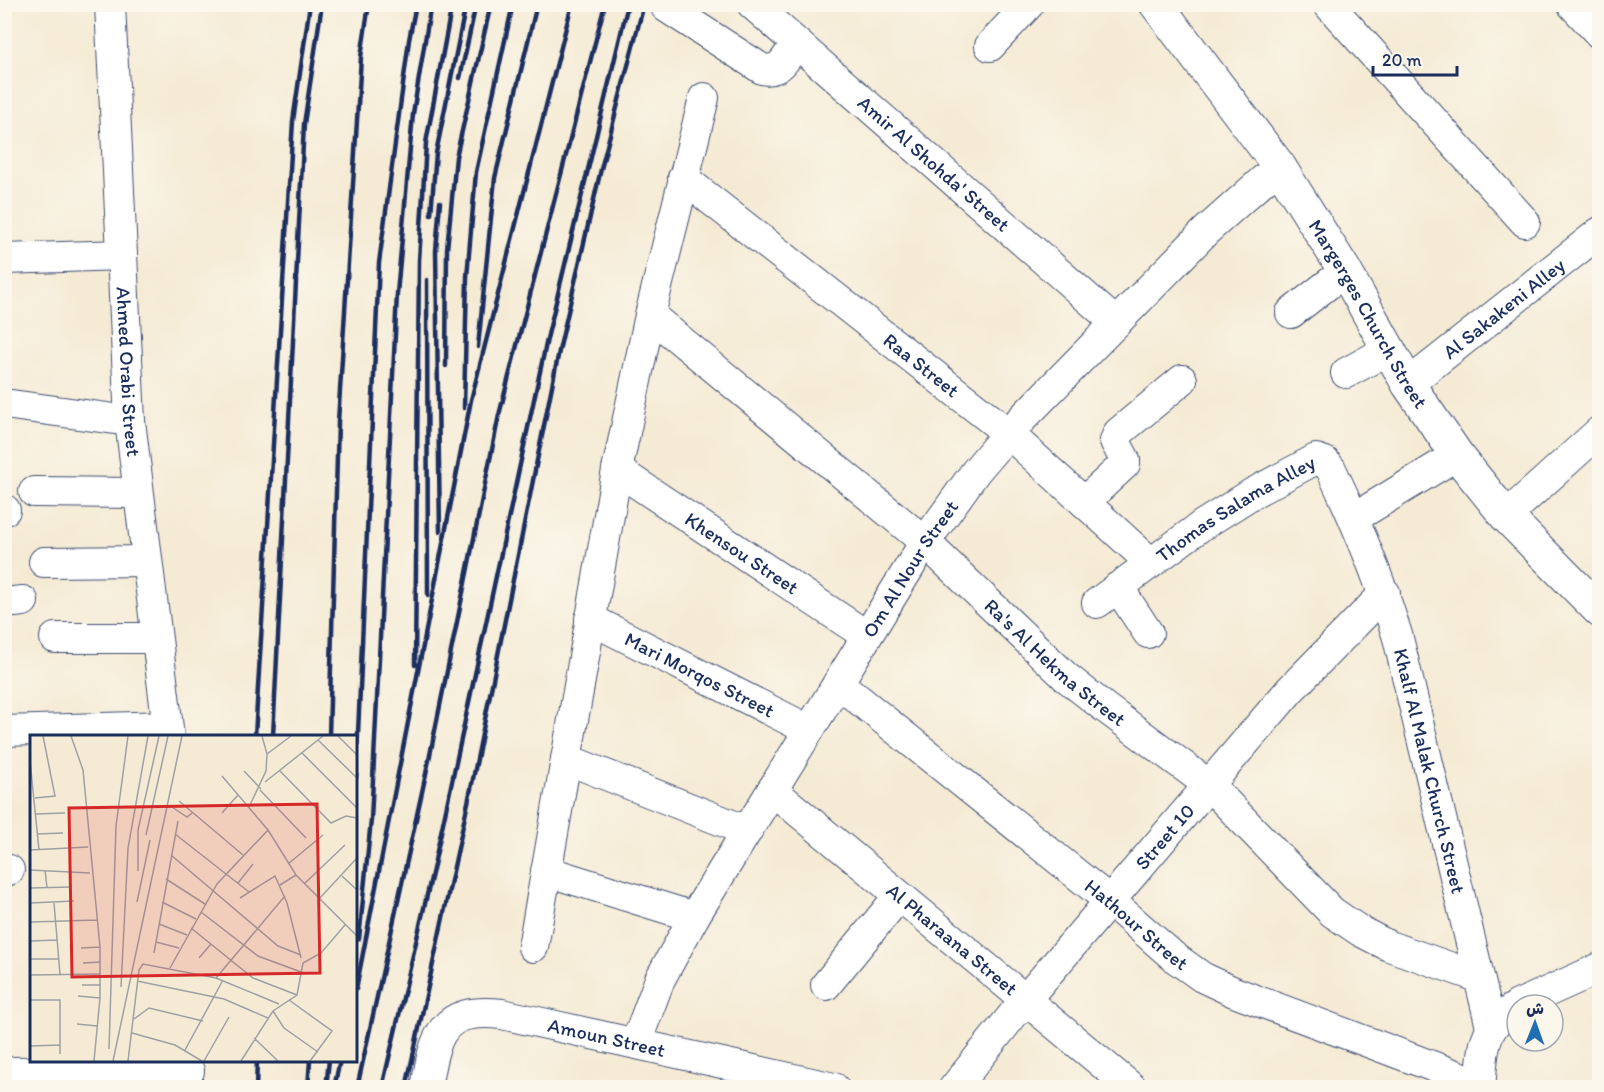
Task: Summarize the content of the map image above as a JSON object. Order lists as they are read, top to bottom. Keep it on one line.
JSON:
{"streets":{"street":["Amir Al Shohda' Street","Al Sakakeni Alley","Margerges Church Street","Raa Street","Ahmed Orabi Street","Thomas Salama Alley","Khensou Street","Om Al Nour Street","Ra's Al Hekma Street","Mari Morqos Street","Khalf Al Malak Church Street","Street 10","Hathour Street","Al Pharaana Street","Amoun Street"]},"crossings":[["Amir Al Shohda' Street","Om Al Nour Street"],["Al Sakakeni Alley","Margerges Church Street"],["Margerges Church Street","Om Al Nour Street"],["Raa Street","Thomas Salama Alley"],["Raa Street","Om Al Nour Street"],["Thomas Salama Alley","Khalf Al Malak Church Street"],["Khensou Street","Om Al Nour Street"],["Om Al Nour Street","Ra's Al Hekma Street"],["Om Al Nour Street","Mari Morqos Street"],["Om Al Nour Street","Hathour Street"],["Om Al Nour Street","Al Pharaana Street"],["Om Al Nour Street","Amoun Street"],["Ra's Al Hekma Street","Khalf Al Malak Church Street"],["Ra's Al Hekma Street","Street 10"],["Khalf Al Malak Church Street","Street 10"],["Street 10","Hathour Street"],["Street 10","Al Pharaana Street"]],"scale_bar":"20 m","north":"top"}
